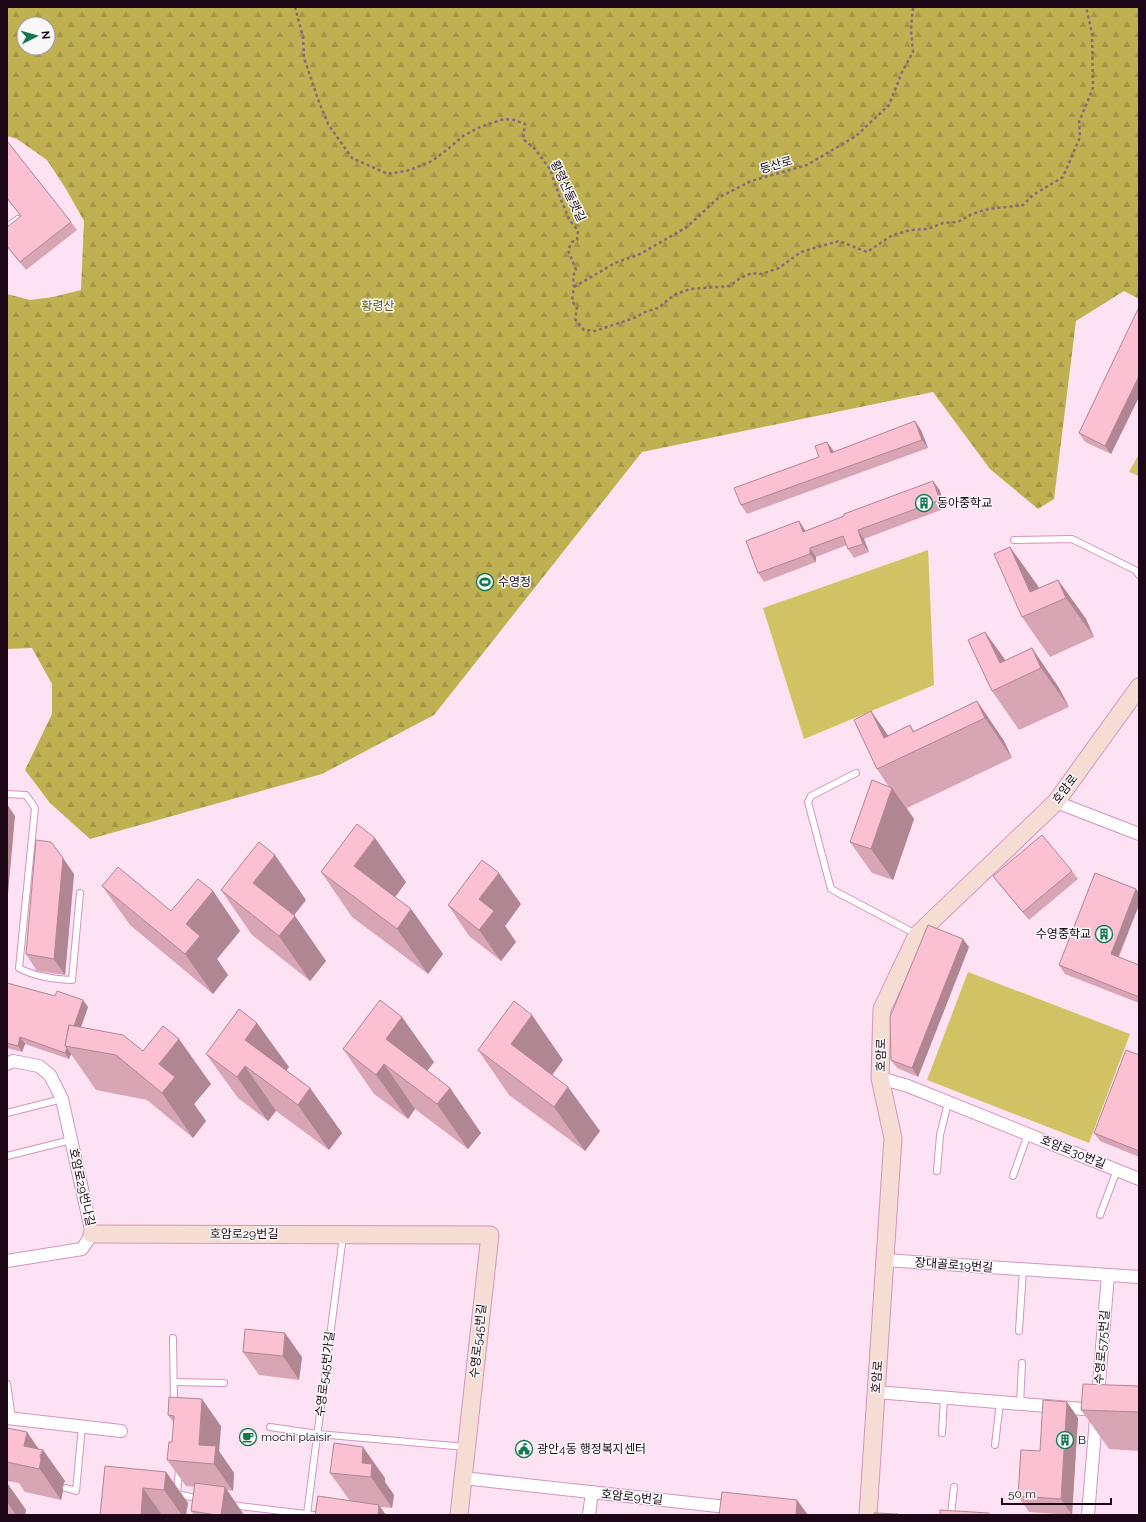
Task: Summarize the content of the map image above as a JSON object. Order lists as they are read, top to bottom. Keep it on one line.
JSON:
{"streets":{"street":["호암로","호암로30번길","호암로29번나길","호암로29번길","장대골로19번길","수영로545번길","수영로575번길","호암로9번길"],"lane":["수영로545번가길"],"path":["등산로","황령산둘랫길"]},"crossings":[["등산로","황령산둘랫길"],["호암로","호암로30번길"],["호암로","장대골로19번길"],["호암로29번나길","호암로29번길"],["호암로29번길","수영로545번길"],["호암로29번길","수영로545번가길"],["장대골로19번길","수영로575번길"],["수영로545번길","호암로9번길"]],"parks":["황령산"],"places":{"building":["동아중학교","수영중학교","B"],"sports":["수영정"],"cafe":["mochi plaisir"],"public building":["광안4동 행정복지센터"]},"scale_bar":"50 m","north":"right"}
